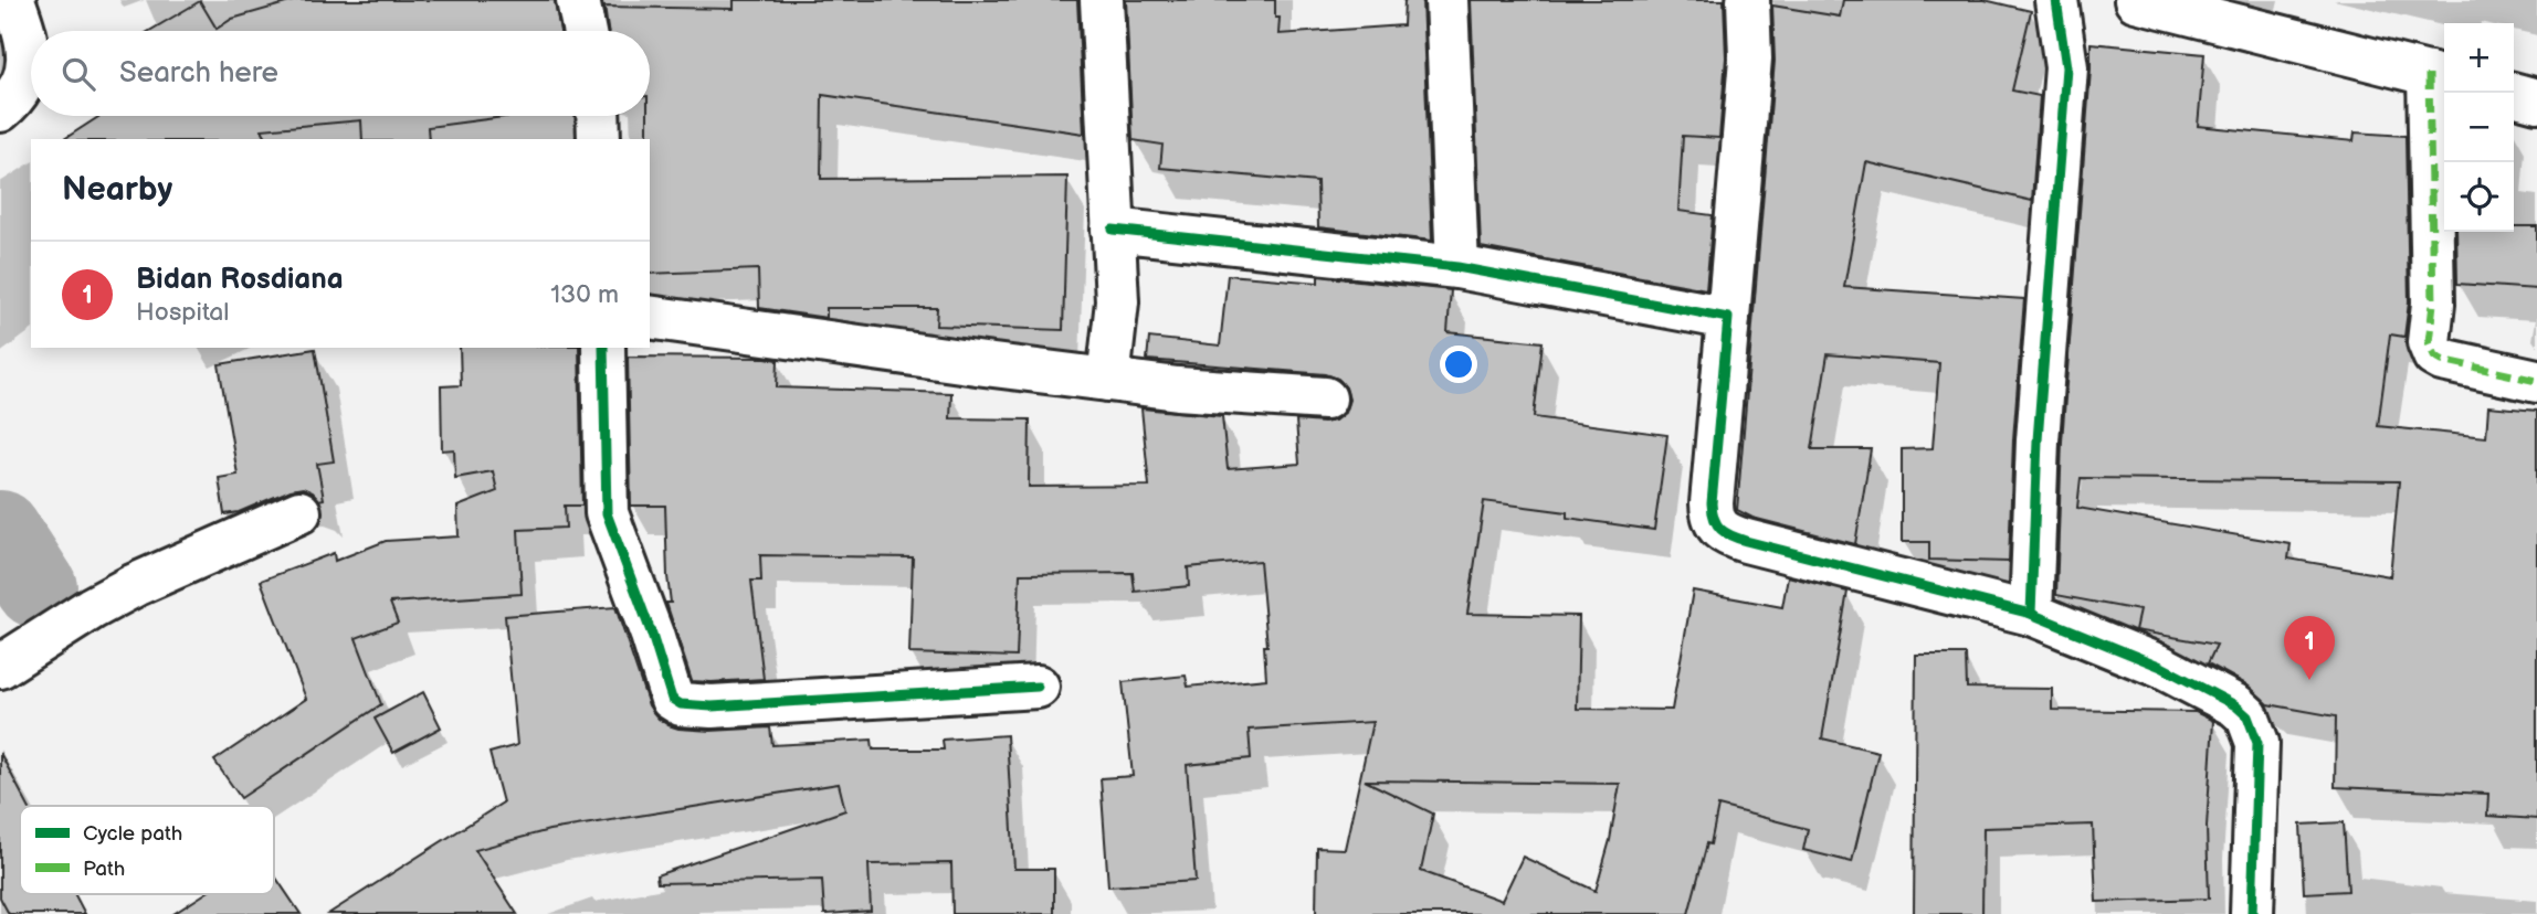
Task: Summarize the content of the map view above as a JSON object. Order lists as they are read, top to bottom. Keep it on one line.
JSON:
{"legend":["Cycle path","Path"],"page":{"map_buttons":["+","−"],"search":"Search here","heading":"Nearby","list":[{"mark":"1","name":"Bidan Rosdiana","note":"Hospital","value":"130 m"}],"pins":"1"}}
